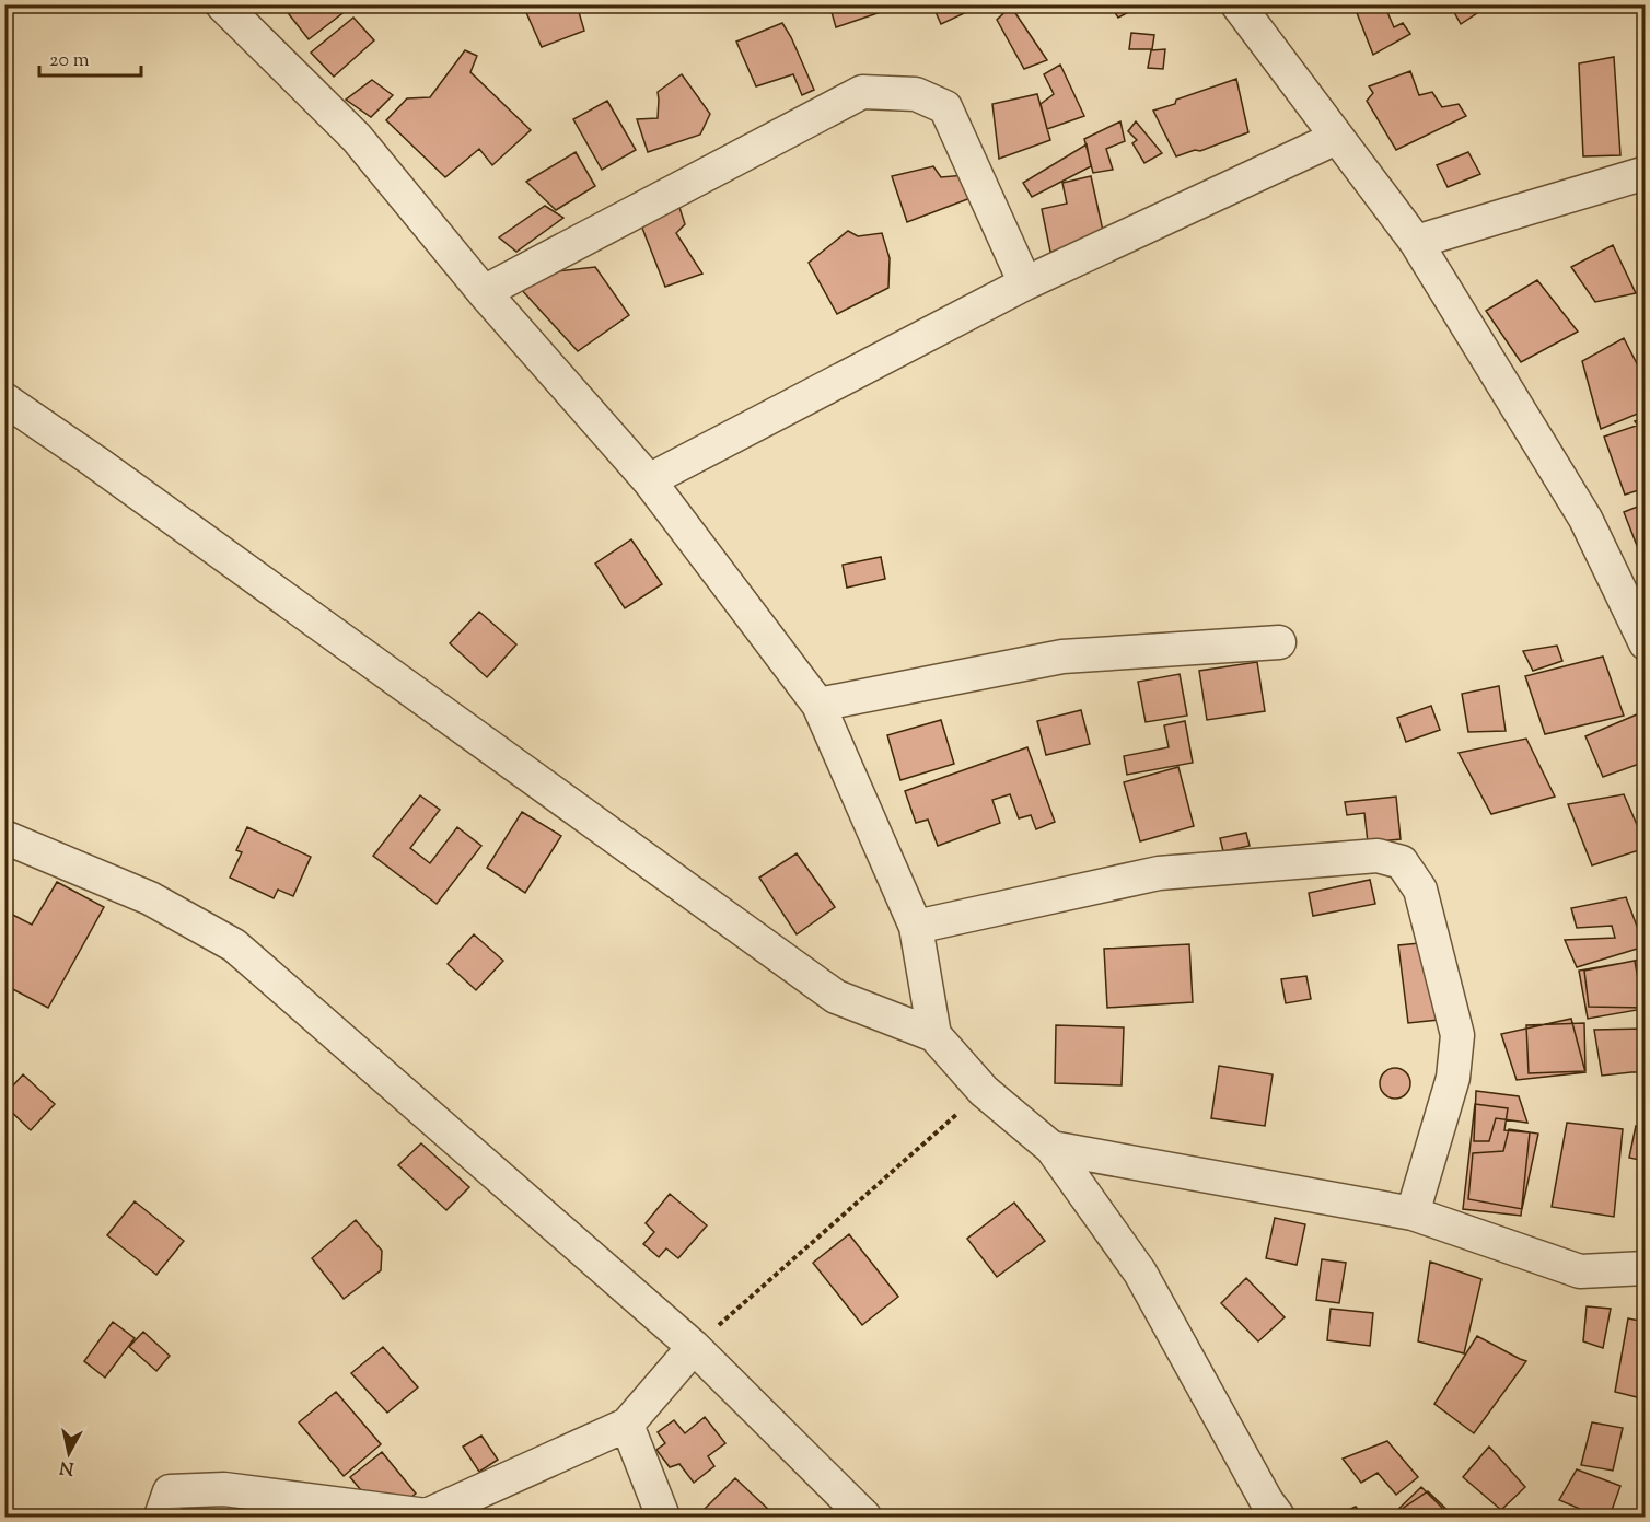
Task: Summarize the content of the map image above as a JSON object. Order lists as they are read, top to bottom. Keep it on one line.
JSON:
{"scale_bar":"20 m","north":"bottom"}
